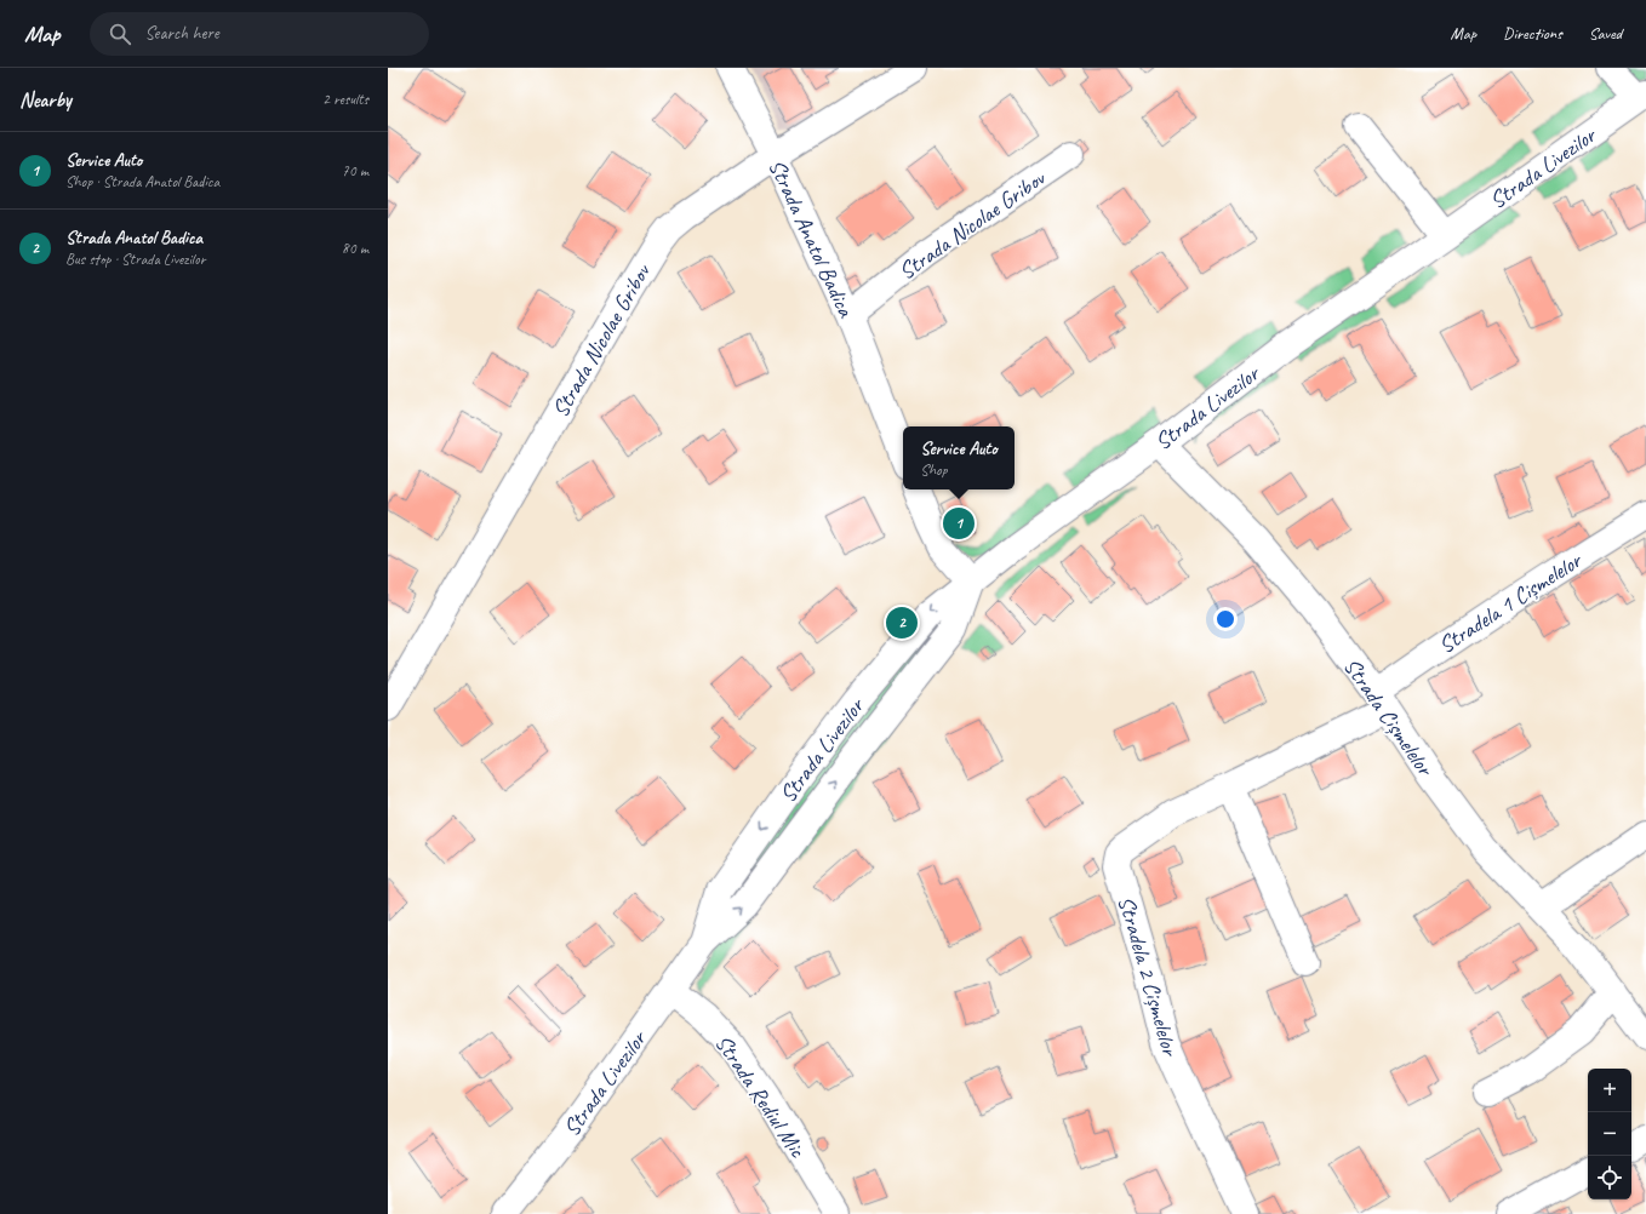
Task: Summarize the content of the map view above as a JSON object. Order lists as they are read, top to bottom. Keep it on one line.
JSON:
{"streets":{"street":["Strada Livezilor","Strada Nicolae Gribov","Strada Anatol Badica","Stradela 1 Cișmelelor","Strada Cișmelelor","Stradela 2 Cișmelelor","Strada Rediul Mic"]},"crossings":[["Strada Livezilor","Strada Cișmelelor"],["Strada Livezilor","Strada Rediul Mic"],["Strada Nicolae Gribov","Strada Anatol Badica"],["Stradela 1 Cișmelelor","Strada Cișmelelor"],["Stradela 1 Cișmelelor","Stradela 2 Cișmelelor"],["Strada Cișmelelor","Stradela 2 Cișmelelor"]],"page":{"header":"Map","search":"Search here","nav":["Map","Directions","Saved"],"heading":["Nearby","2 results"],"list":[{"mark":"1","name":"Service Auto","note":"Shop · Strada Anatol Badica","value":"70 m"},{"mark":"2","name":"Strada Anatol Badica","note":"Bus stop · Strada Livezilor","value":"80 m"}],"popup":["Service Auto","Shop"],"pins":["1","2"],"map_buttons":["+","−"]}}
